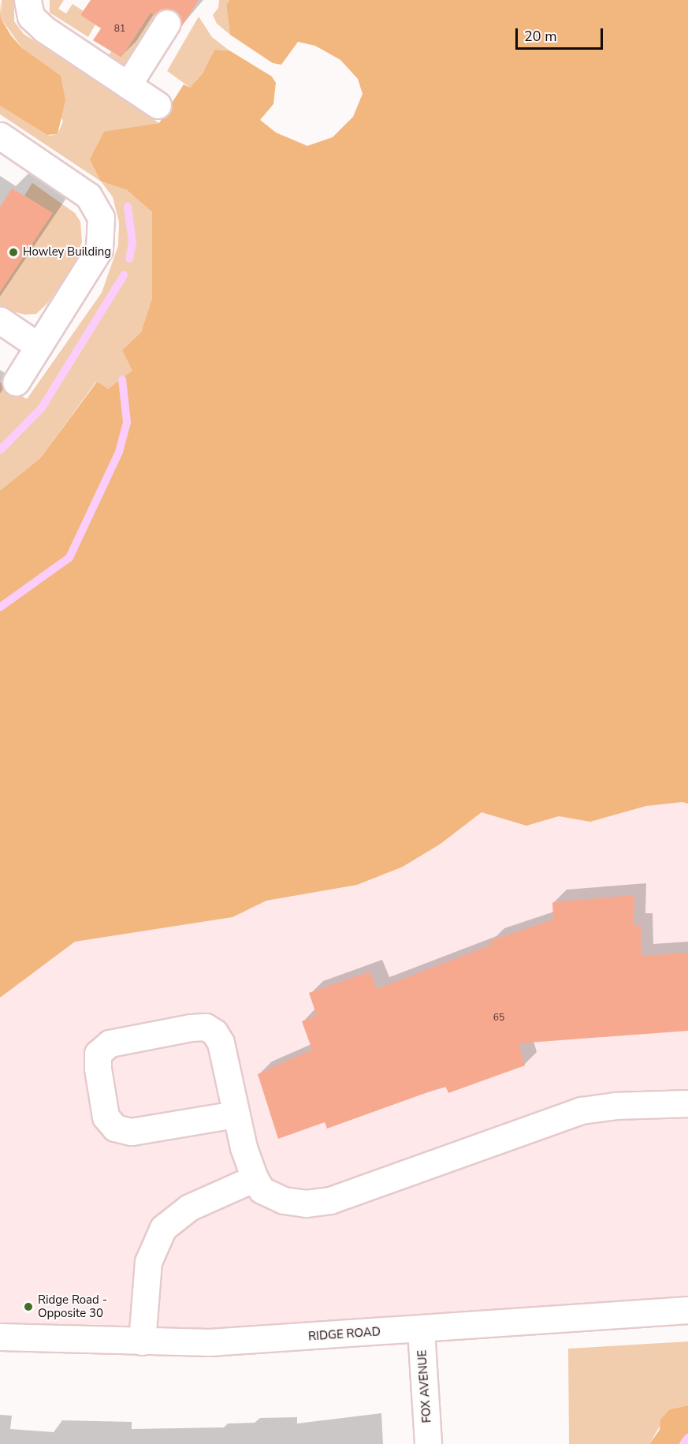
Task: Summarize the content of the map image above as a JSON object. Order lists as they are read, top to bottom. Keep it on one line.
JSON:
{"streets":{"street":["RIDGE ROAD","FOX AVENUE"]},"crossings":[["RIDGE ROAD","FOX AVENUE"]],"places":["Howley Building","Ridge Road - Opposite 30"],"house_numbers":["81","65"],"scale_bar":"20 m"}
